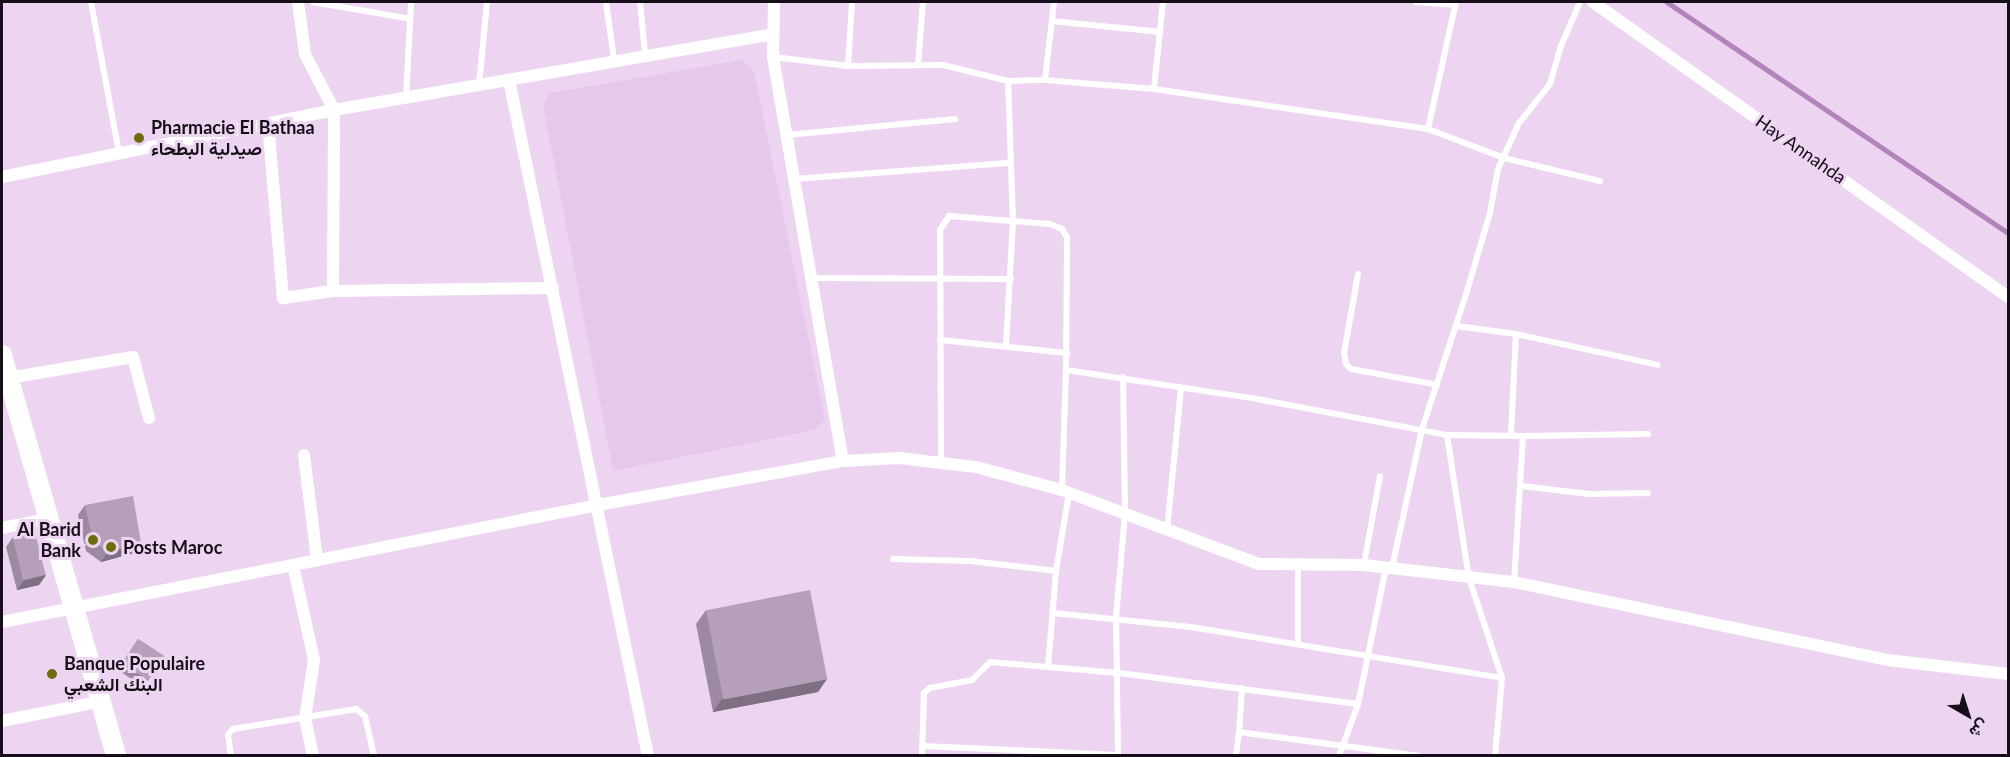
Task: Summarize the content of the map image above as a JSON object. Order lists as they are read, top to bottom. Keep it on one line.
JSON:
{"streets":{"street":["Hay Annahda"]},"places":["Pharmacie El Bathaa صيدلية البطحاء","Al Barid Bank","Posts Maroc","Banque Populaire البنك الشعبي"],"north":"bottom right"}
